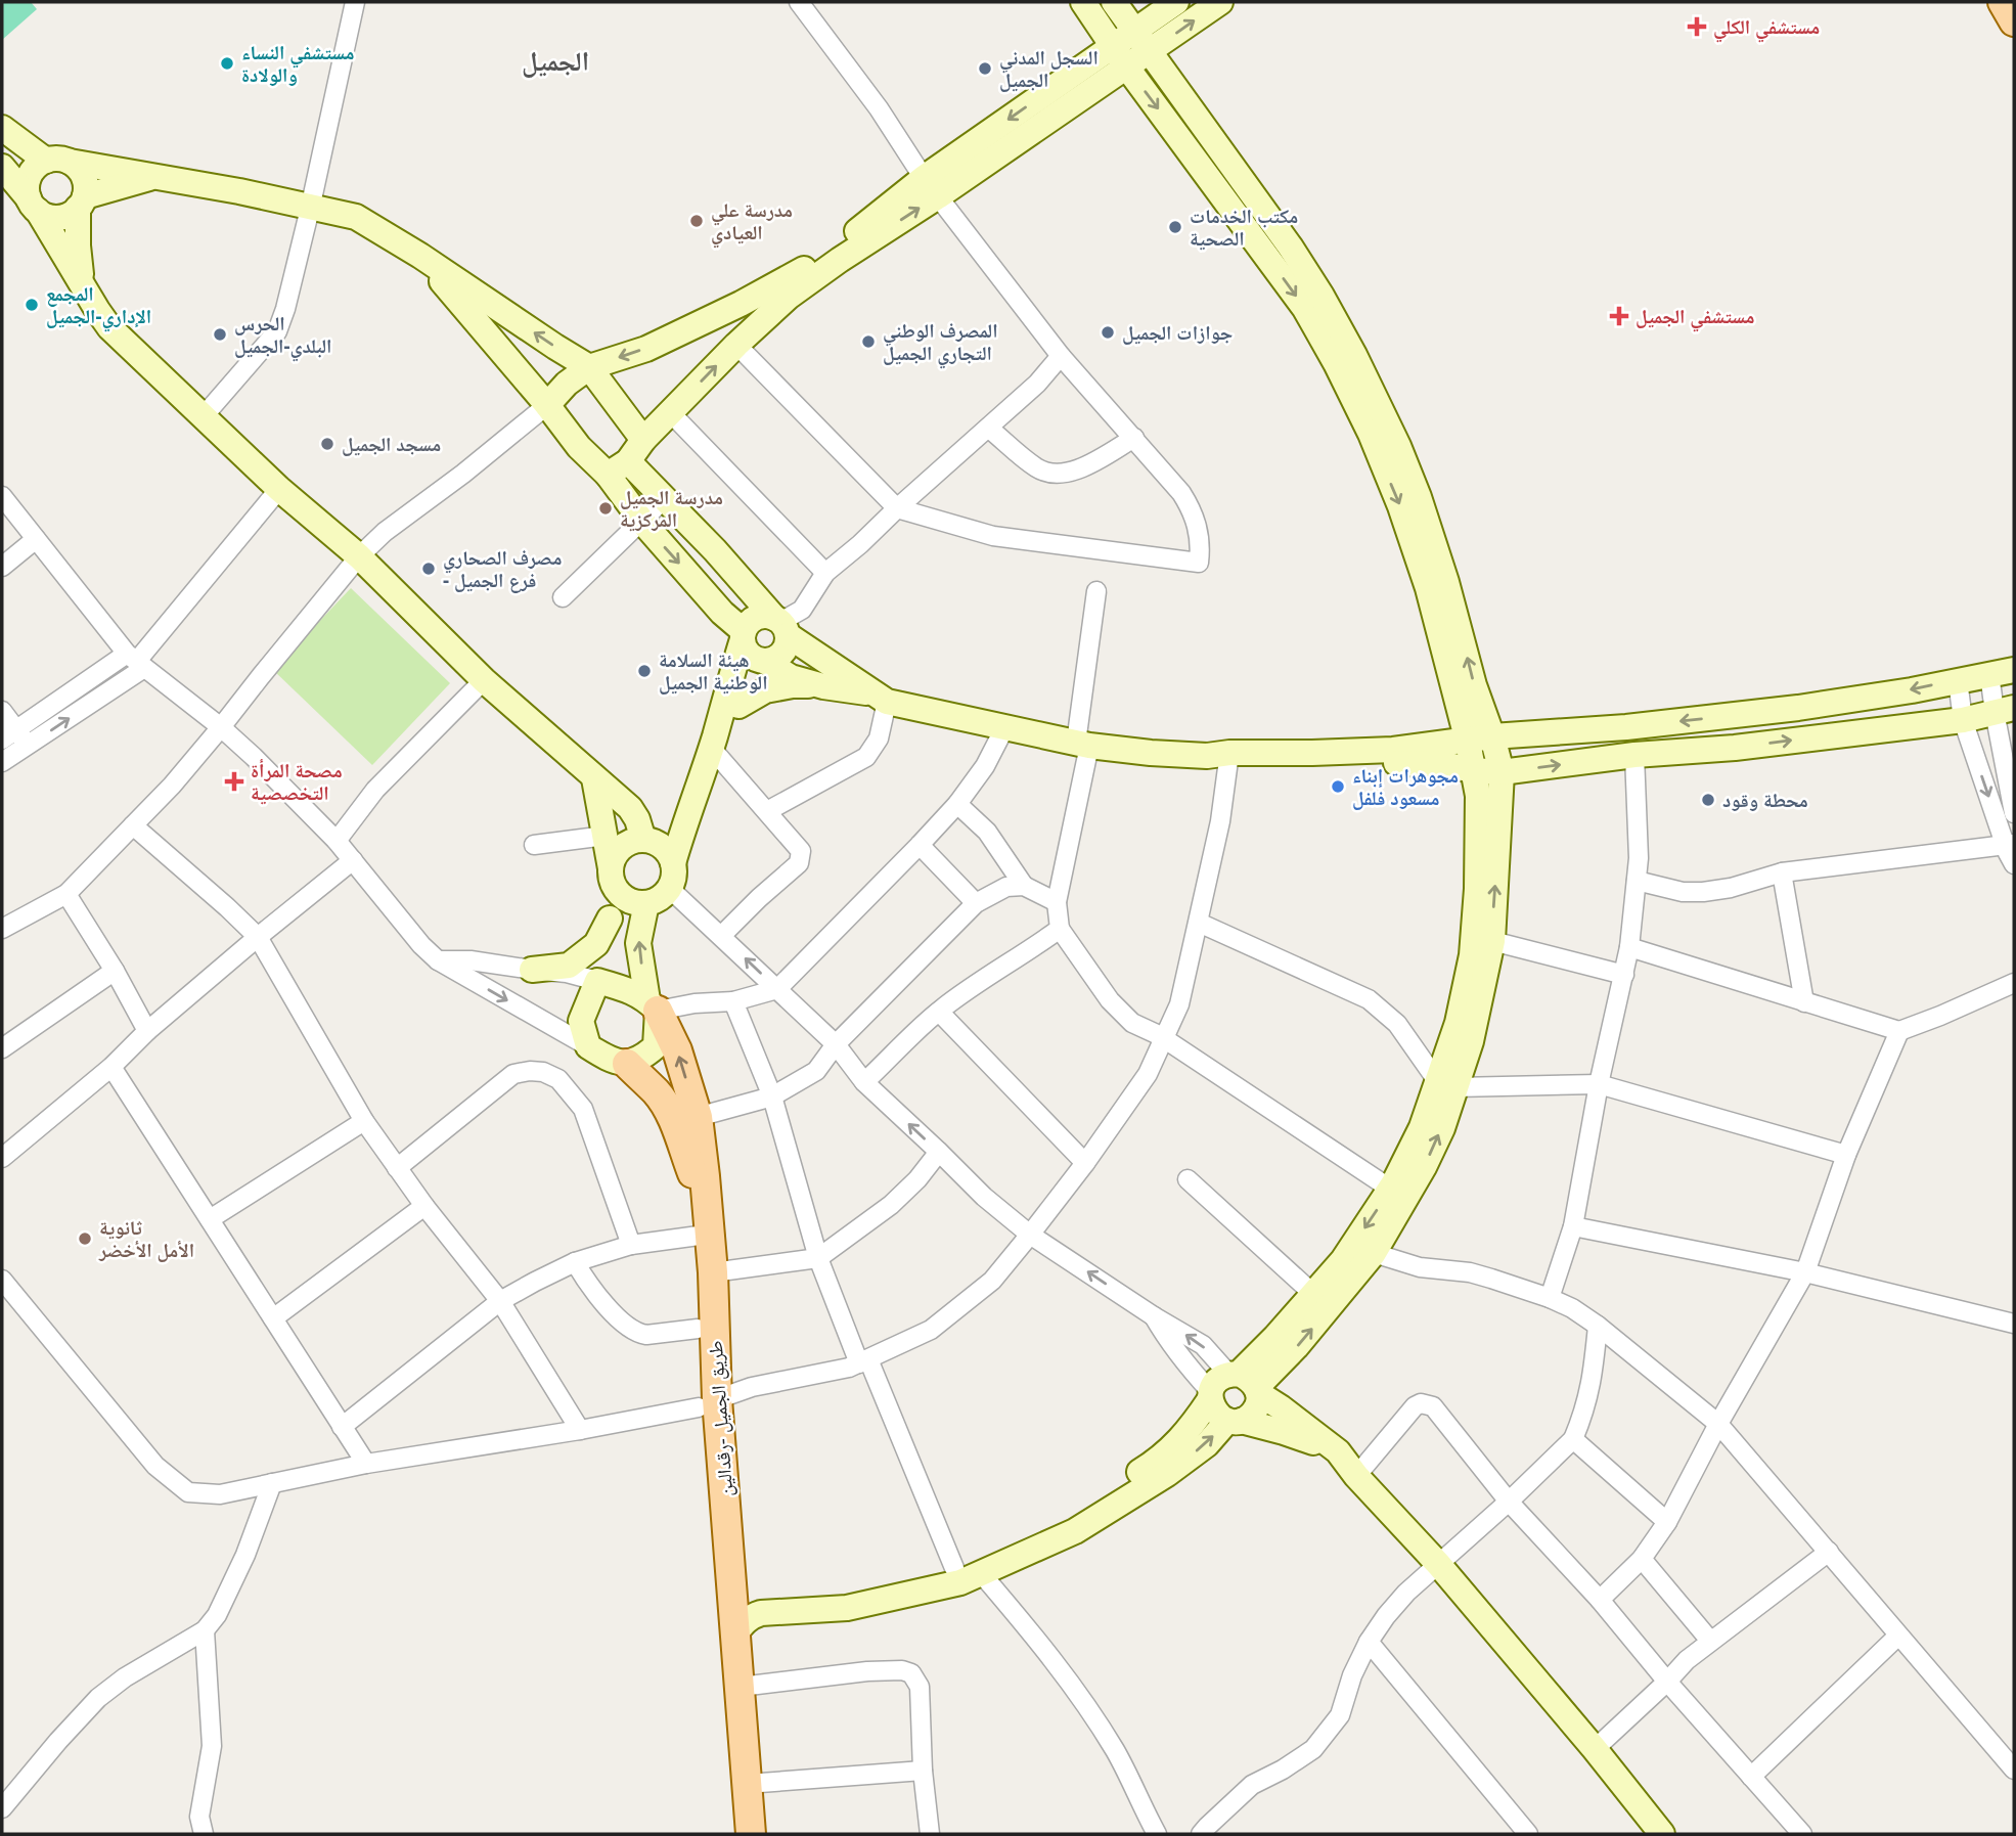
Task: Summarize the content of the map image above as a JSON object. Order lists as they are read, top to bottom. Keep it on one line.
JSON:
{"streets":{"main road":["طريق الجميل -رقدالين"]},"districts":["الجميل"],"places":{"health":["مستشفي الكلي","مستشفي الجميل","مصحة المرأة التخصصية"],"other":["مستشفي النساء والولادة","السجل المدني الجميل","مدرسة علي العيادي","مكتب الخدمات الصحية","المجمع الإداري-الجميل","جوازات الجميل","الحرس البلدي-الجميل","المصرف الوطني التجاري الجميل","مسجد الجميل","مدرسة الجميل المركزية","مصرف الصحاري - فرع الجميل","هيئة السلامة الوطنية الجميل","مجوهرات إبناء مسعود فلفل","محطة وقود","ثانوية الأمل الأخضر"]}}
